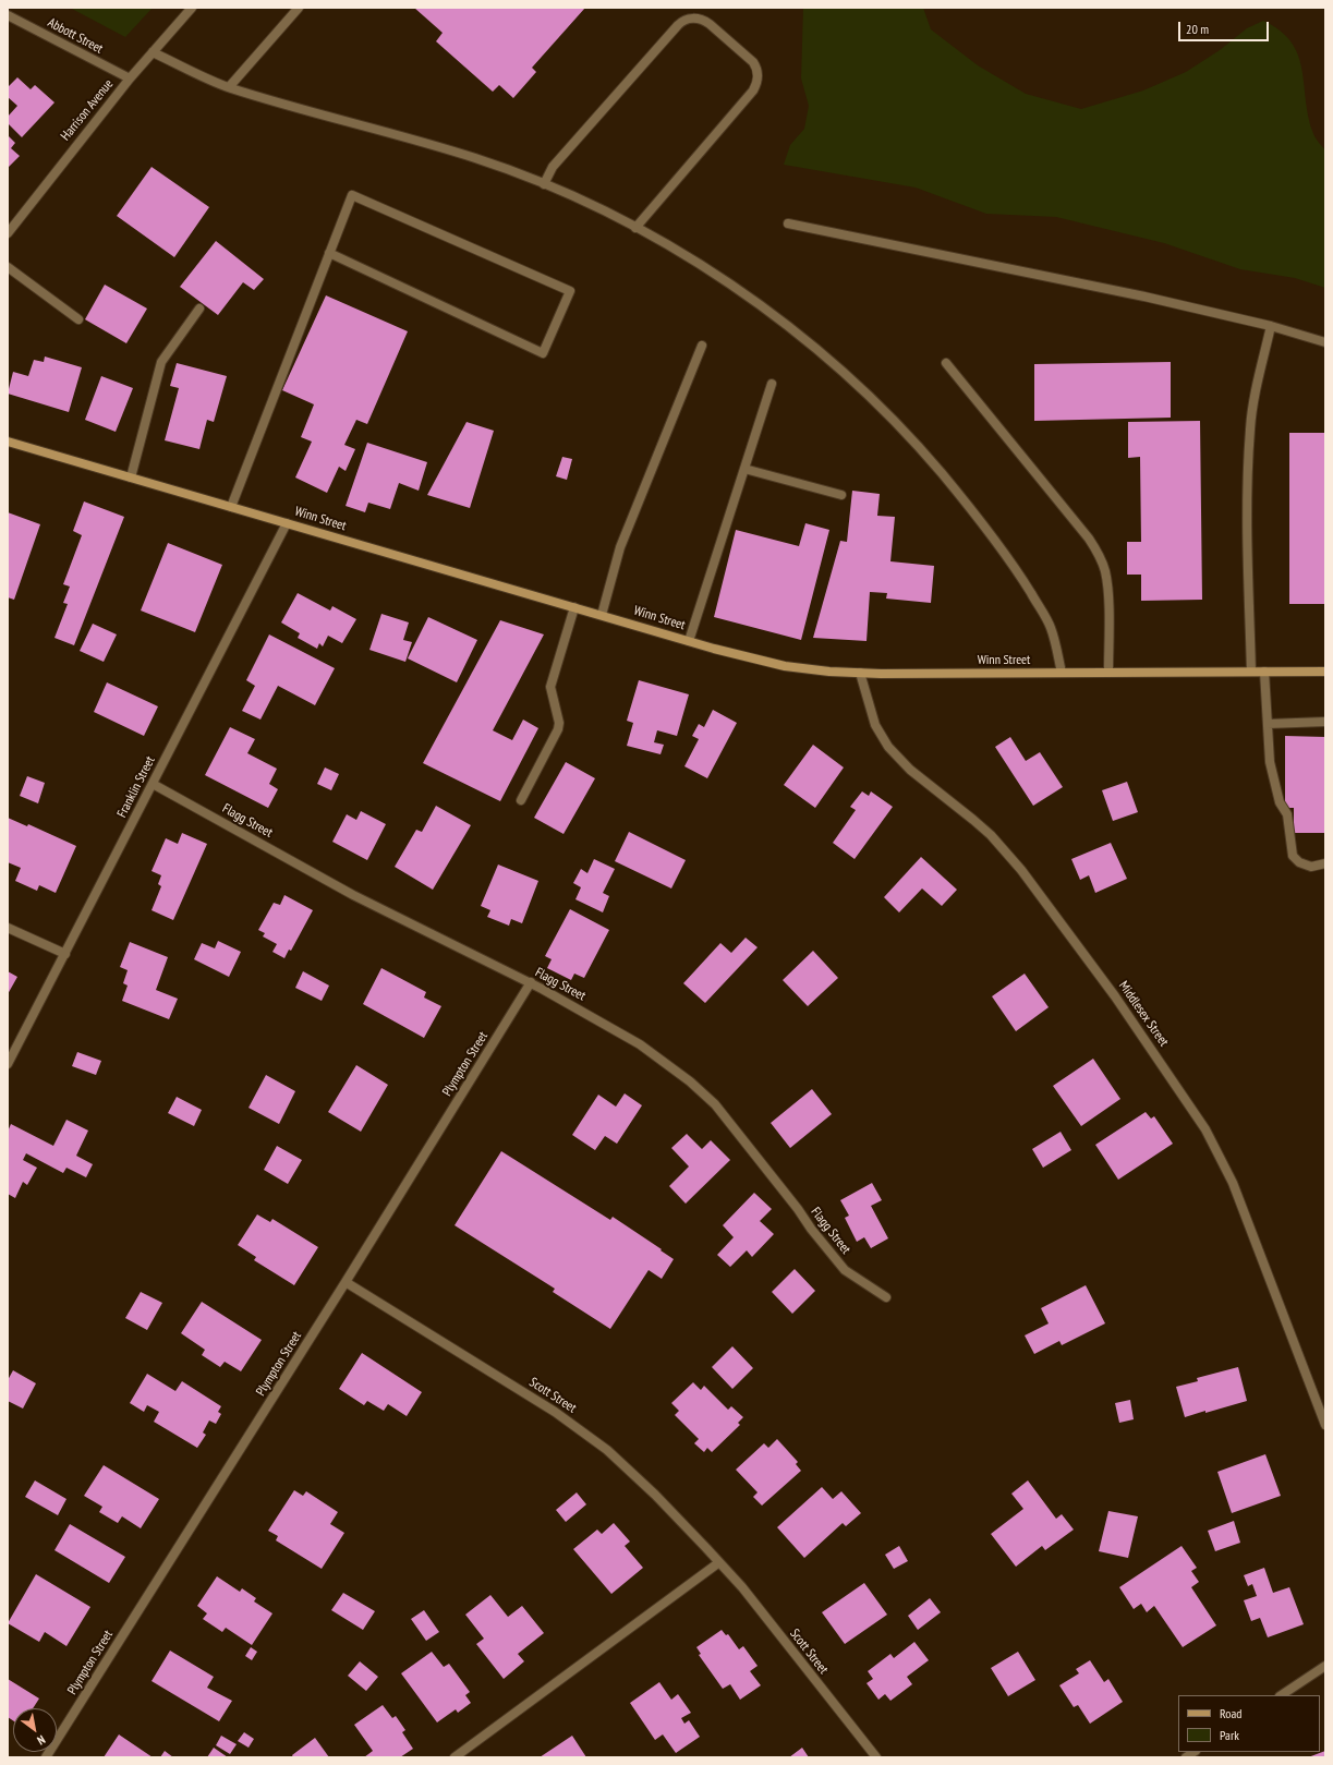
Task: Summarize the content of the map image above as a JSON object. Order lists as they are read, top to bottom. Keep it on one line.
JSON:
{"streets":{"main road":["Winn Street"],"street":["Abbott Street","Harrison Avenue","Franklin Street","Flagg Street","Middlesex Street","Plympton Street","Scott Street"]},"crossings":[["Abbott Street","Harrison Avenue"],["Winn Street","Franklin Street"],["Winn Street","Middlesex Street"],["Franklin Street","Flagg Street"],["Flagg Street","Plympton Street"],["Plympton Street","Scott Street"]],"legend":["Road","Park"],"scale_bar":"20 m","north":"bottom right"}
